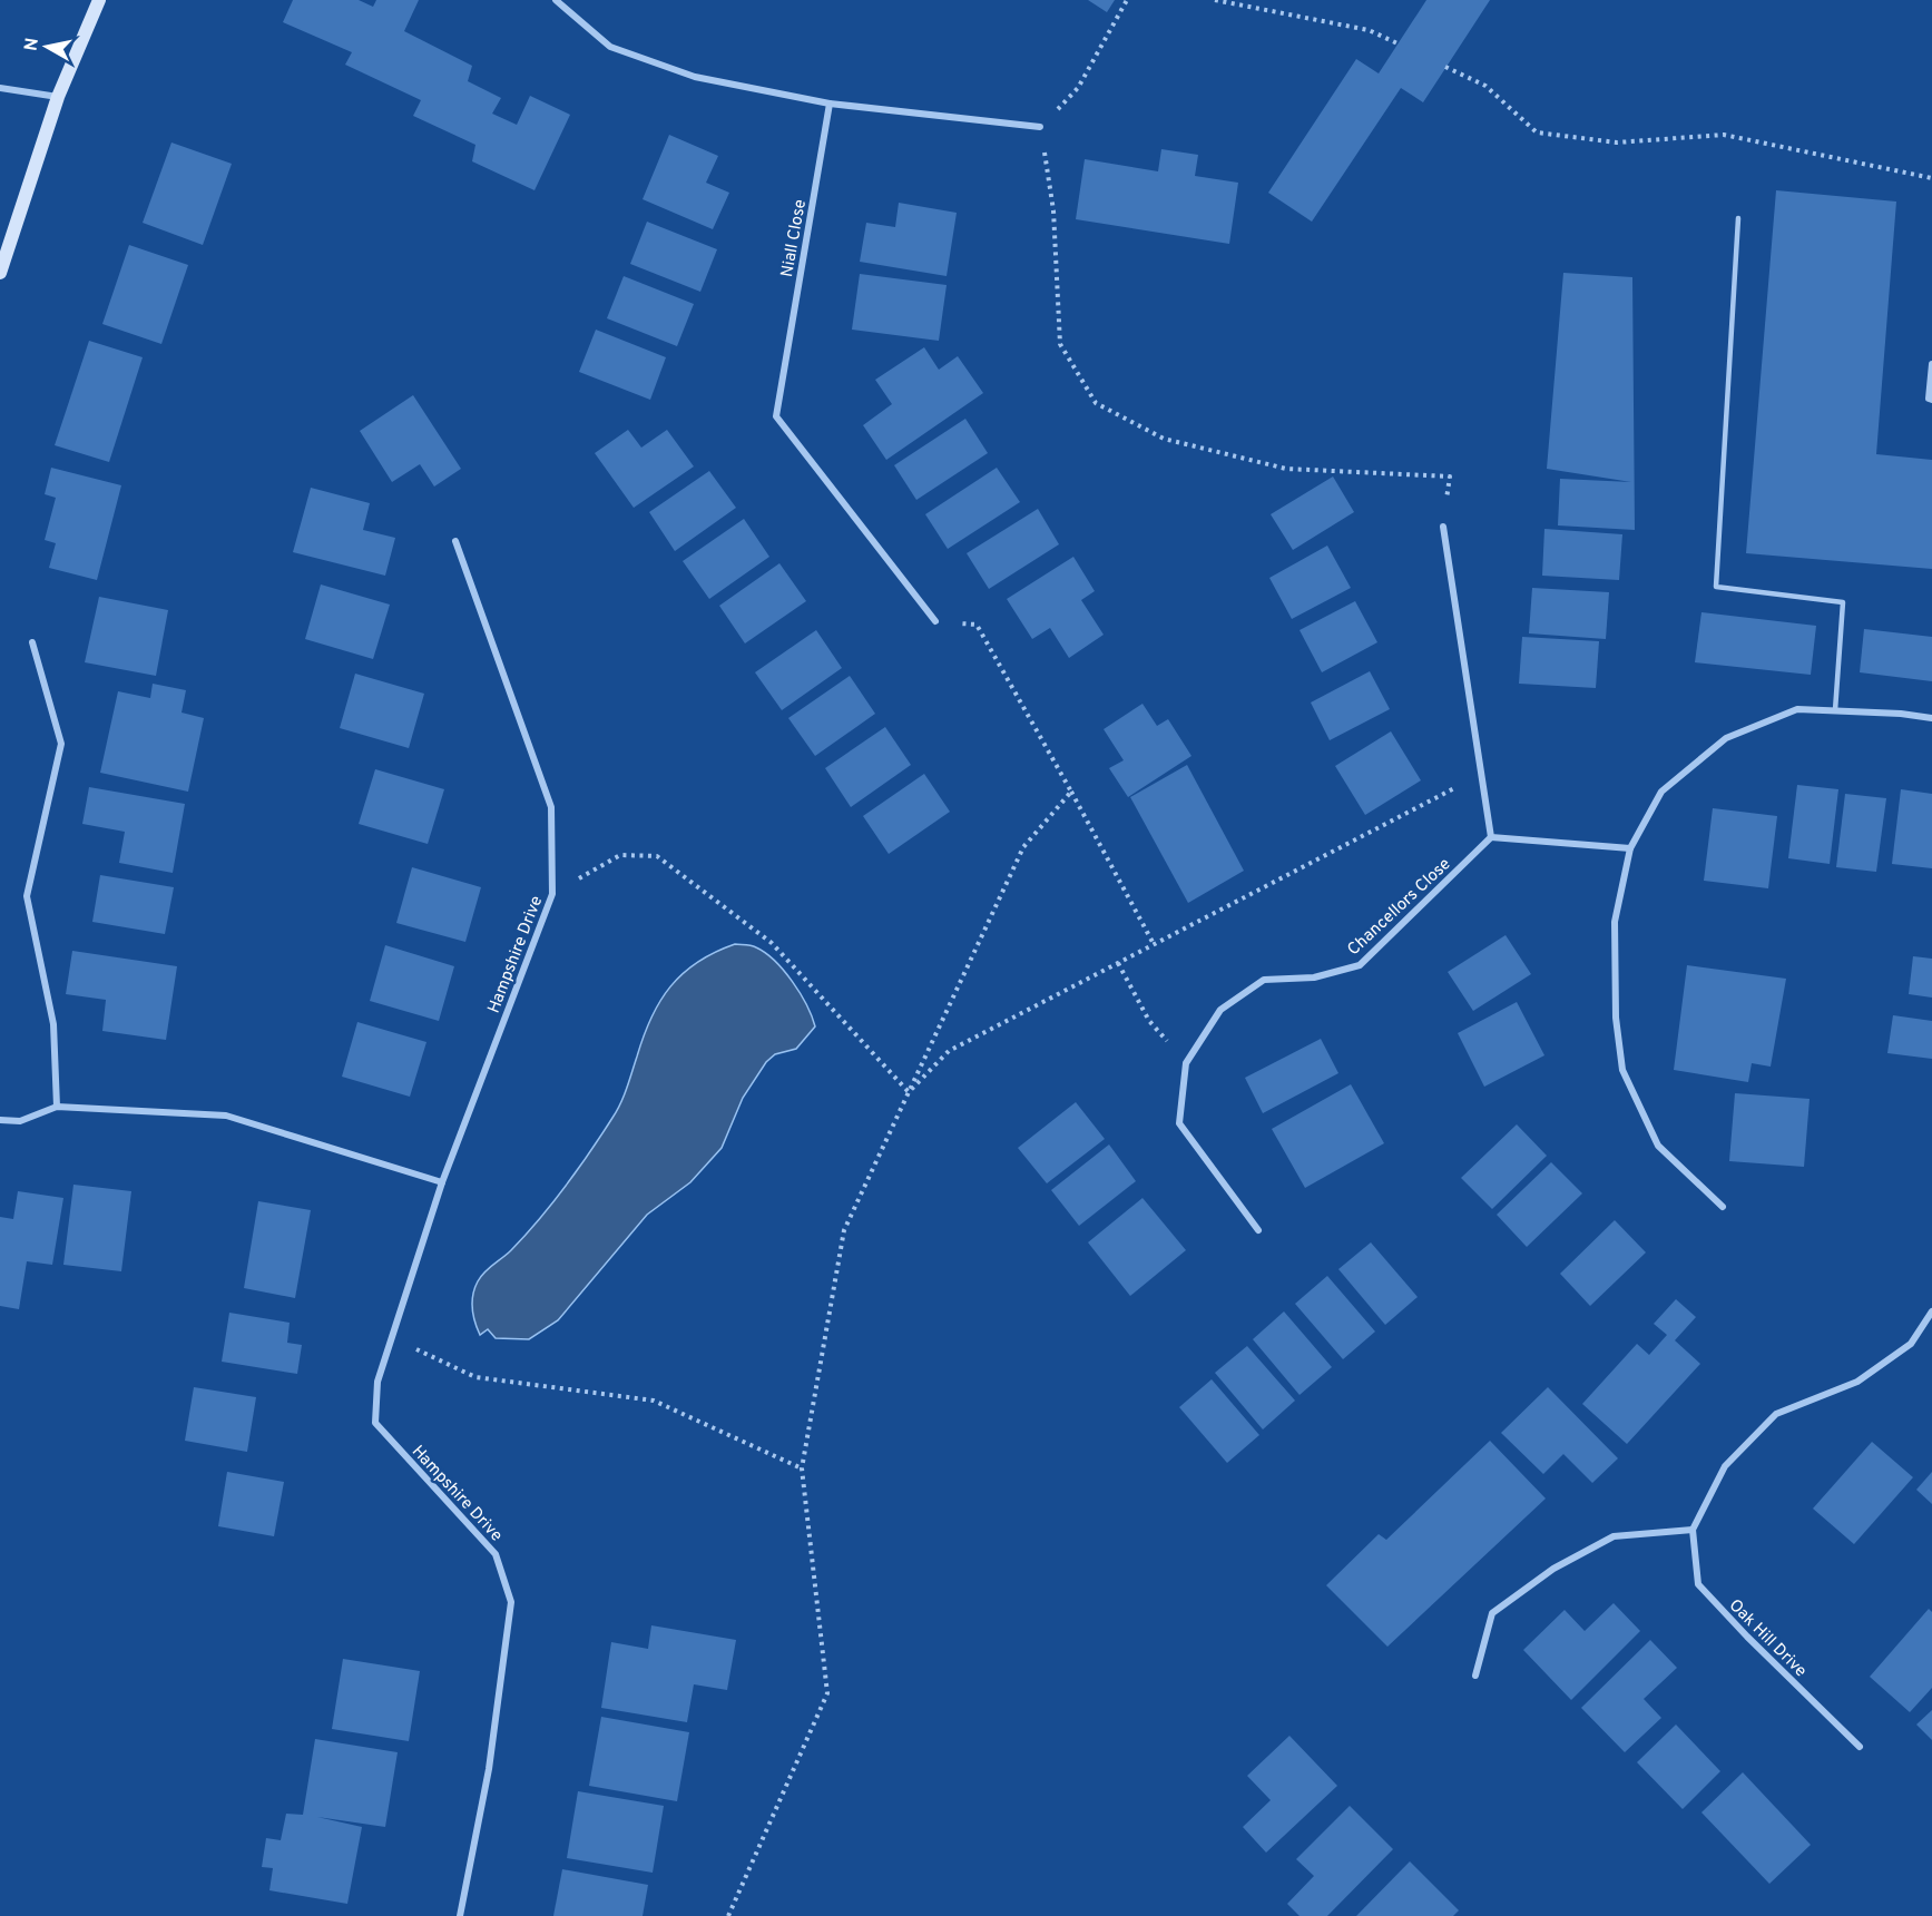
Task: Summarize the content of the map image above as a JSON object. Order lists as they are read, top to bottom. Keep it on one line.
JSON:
{"streets":{"street":["Niall Close","Chancellors Close","Hampshire Drive","Oak Hill Drive"]},"north":"left"}
